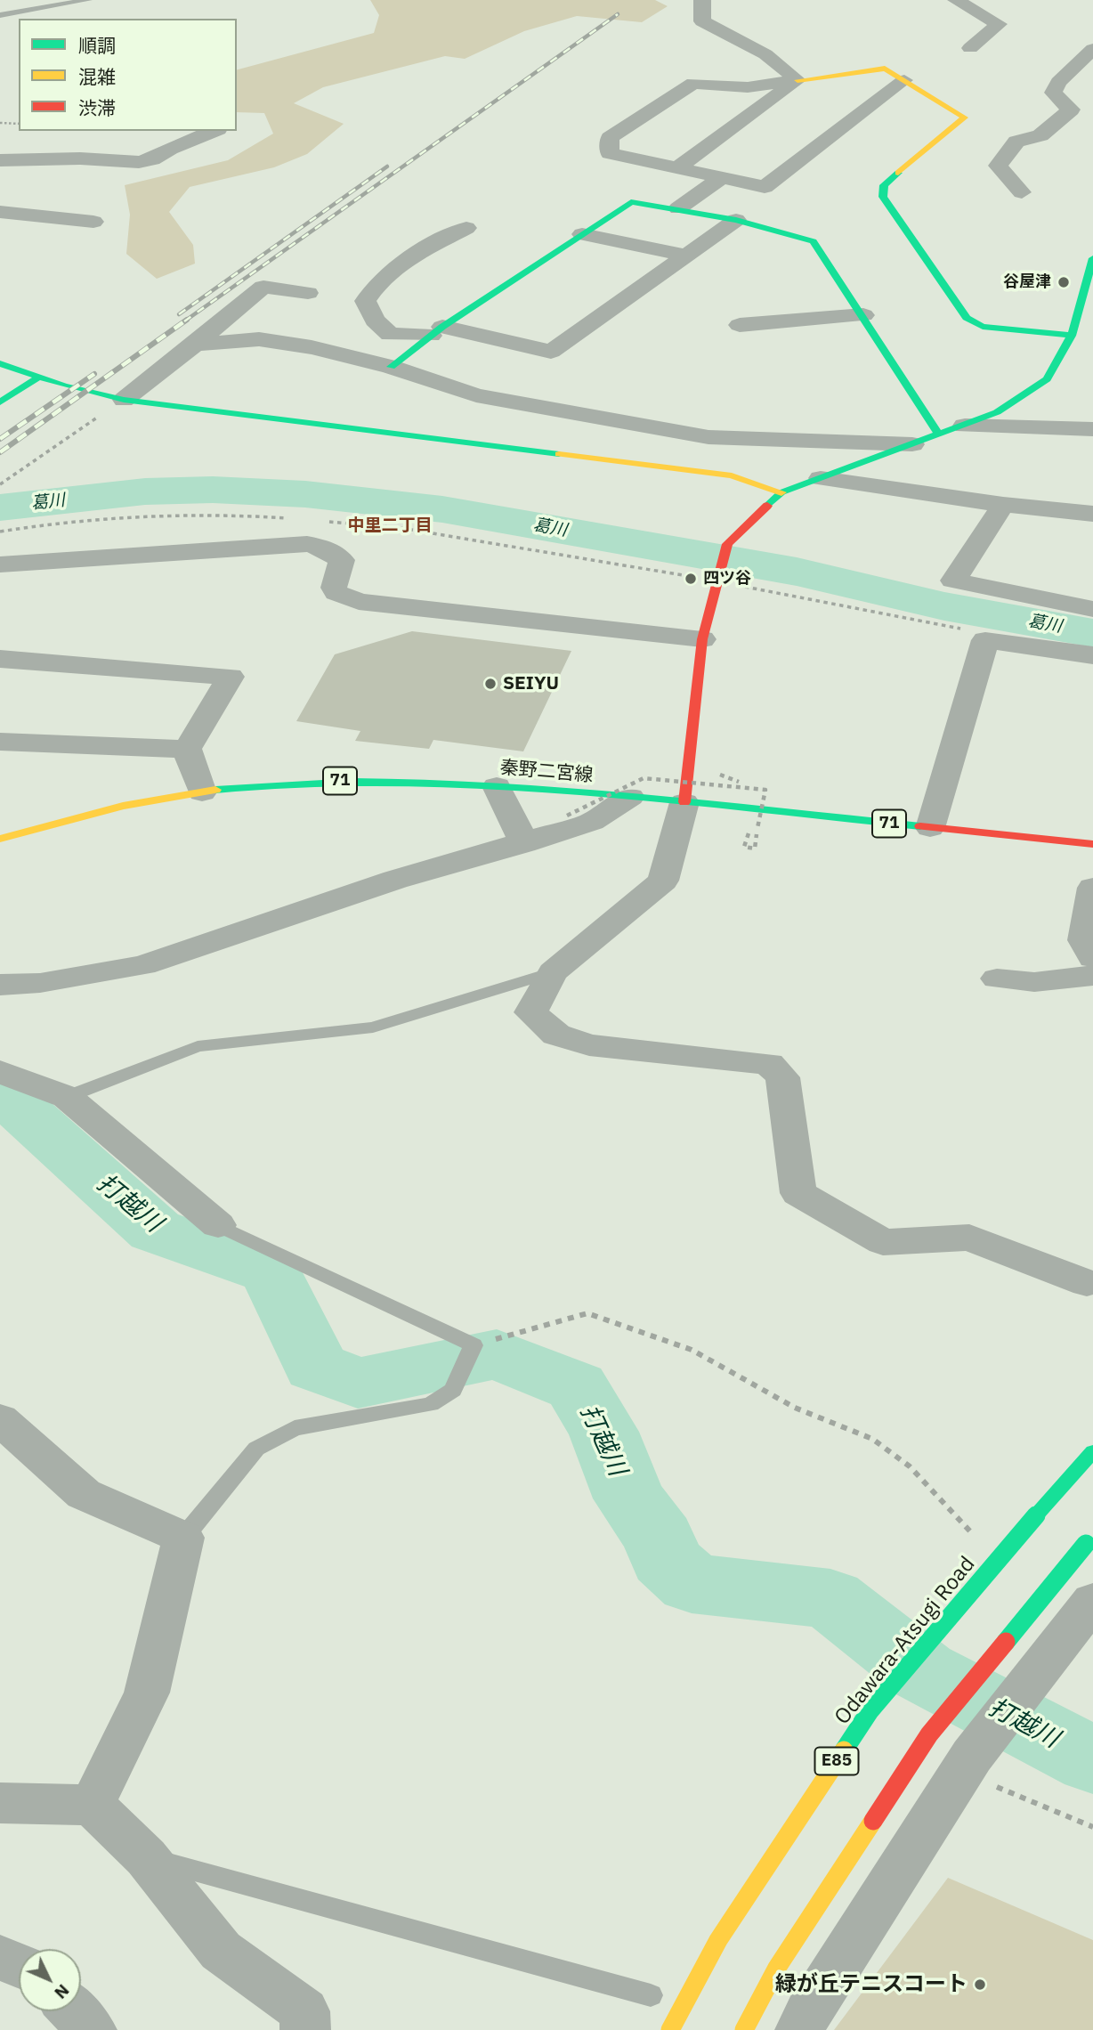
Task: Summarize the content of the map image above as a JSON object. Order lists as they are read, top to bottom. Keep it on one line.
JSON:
{"streets":{"main road":["秦野二宮線","71","Odawara-Atsugi Road","E85"]},"districts":["中里二丁目"],"water":["葛川","打越川"],"places":["谷屋津","四ツ谷","SEIYU","緑が丘テニスコート"],"legend":["順調","混雑","渋滞"],"north":"bottom right"}
